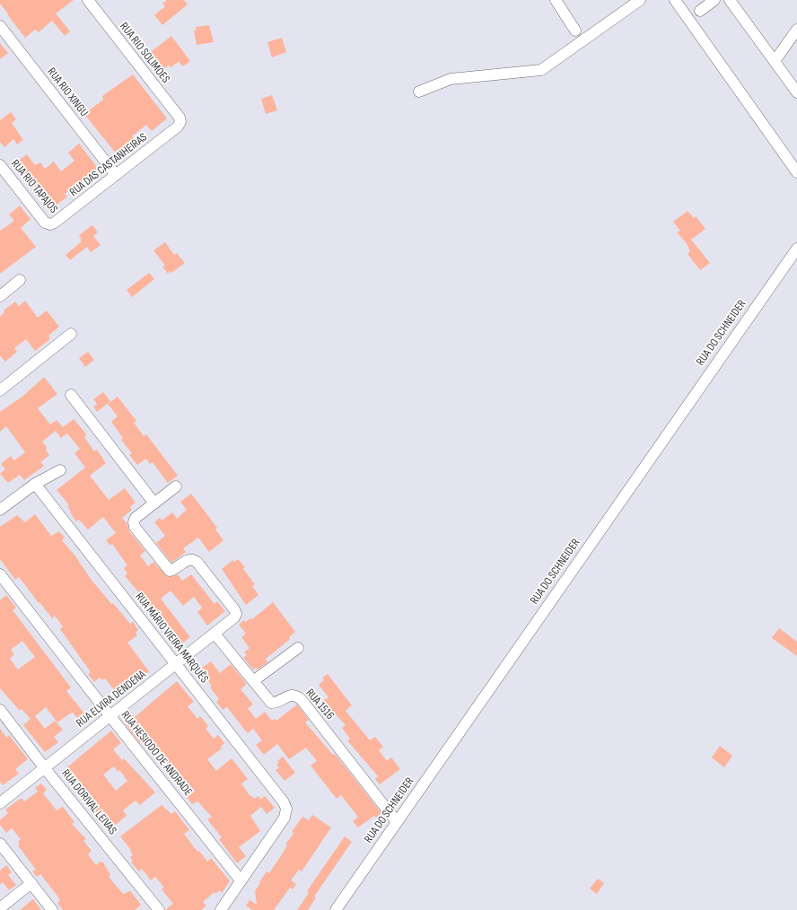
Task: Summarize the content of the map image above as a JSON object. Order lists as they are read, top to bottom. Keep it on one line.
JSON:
{"streets":{"street":["RUA RIO SOLIMOES","RUA RIO XINGU","RUA DAS CASTANHEIRAS","RUA RIO TAPAJOS","RUA DO SCHNEIDER","RUA MÁRIO VIEIRA MARQUÊS","RUA ELVIRA DENDENA","RUA 1516","RUA HESIODO DE ANDRADE","RUA DORIVAL LEIVAS"]},"crossings":[["RUA RIO SOLIMOES","RUA DAS CASTANHEIRAS"],["RUA RIO XINGU","RUA DAS CASTANHEIRAS"],["RUA DAS CASTANHEIRAS","RUA RIO TAPAJOS"],["RUA DO SCHNEIDER","RUA 1516"],["RUA MÁRIO VIEIRA MARQUÊS","RUA ELVIRA DENDENA"],["RUA MÁRIO VIEIRA MARQUÊS","RUA HESIODO DE ANDRADE"],["RUA ELVIRA DENDENA","RUA 1516"],["RUA ELVIRA DENDENA","RUA HESIODO DE ANDRADE"],["RUA ELVIRA DENDENA","RUA DORIVAL LEIVAS"]]}
